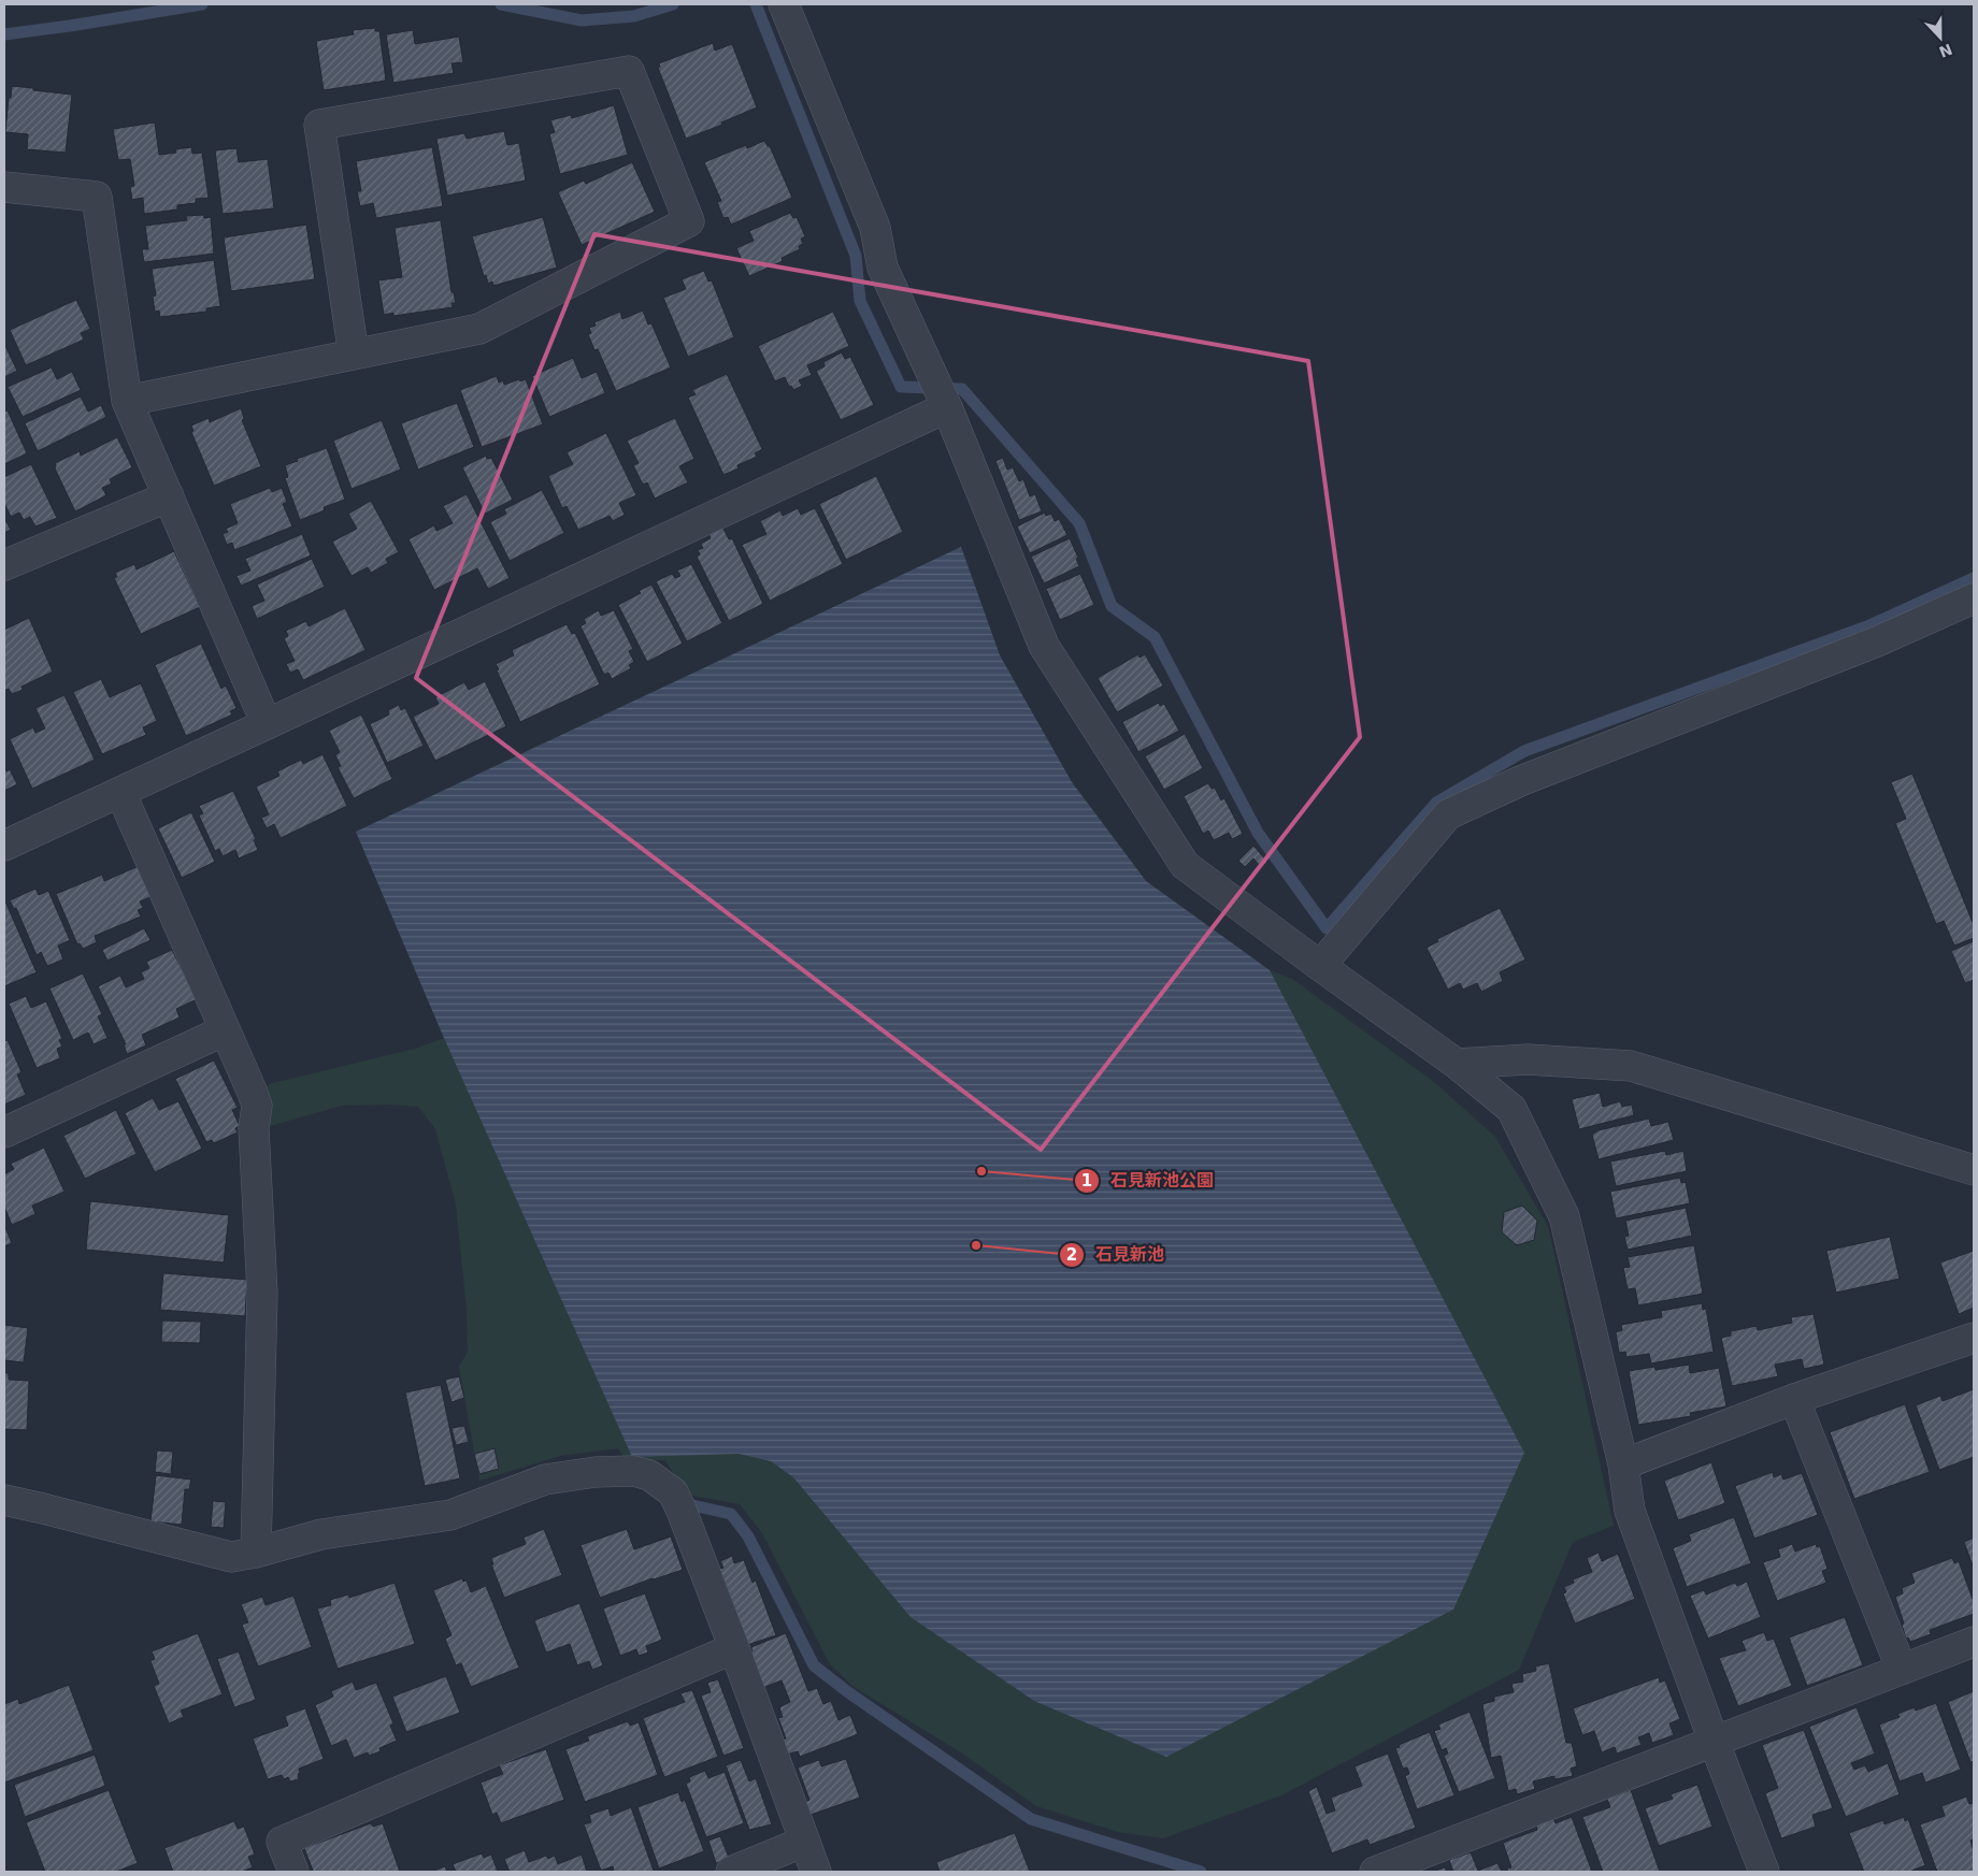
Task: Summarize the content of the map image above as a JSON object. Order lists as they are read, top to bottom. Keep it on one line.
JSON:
{"places":["石見新池公園","石見新池"],"north":"bottom"}
